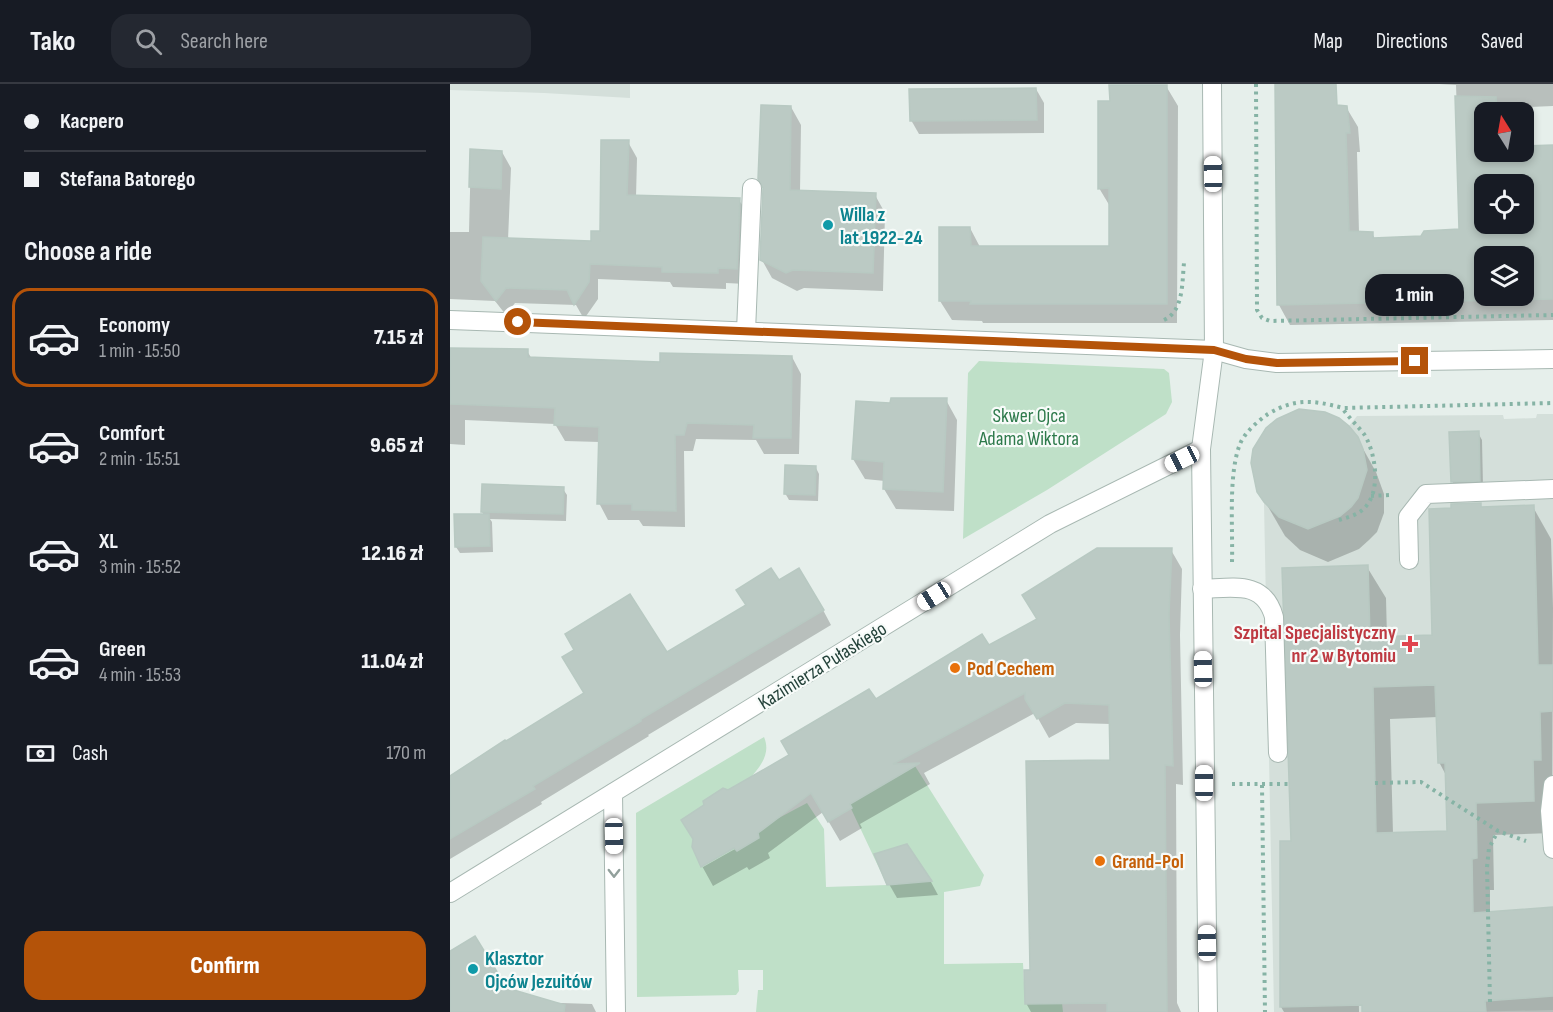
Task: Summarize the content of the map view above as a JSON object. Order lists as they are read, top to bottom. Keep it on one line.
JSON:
{"streets":{"street":["Kazimierza Pułaskiego"]},"parks":["Skwer Ojca Adama Wiktora"],"places":{"other":["Willa z lat 1922-24","Pod Cechem","Grand-Pol","Klasztor Ojców Jezuitów"],"health":["Szpital Specjalistyczny nr 2 w Bytomiu"]},"north":"top","page":{"header":"Tako","search":"Search here","nav":["Map","Directions","Saved"],"banner":["Kacpero","Stefana Batorego"],"heading":"Choose a ride","bubble":"1 min","list":[{"name":"Economy","note":"1 min · 15:50","value":"7.15 zł"},{"name":"Comfort","note":"2 min · 15:51","value":"9.65 zł"},{"name":"XL","note":"3 min · 15:52","value":"12.16 zł"},{"name":"Green","note":"4 min · 15:53","value":"11.04 zł"}],"pay":["Cash","170 m"],"buttons":"Confirm"}}
